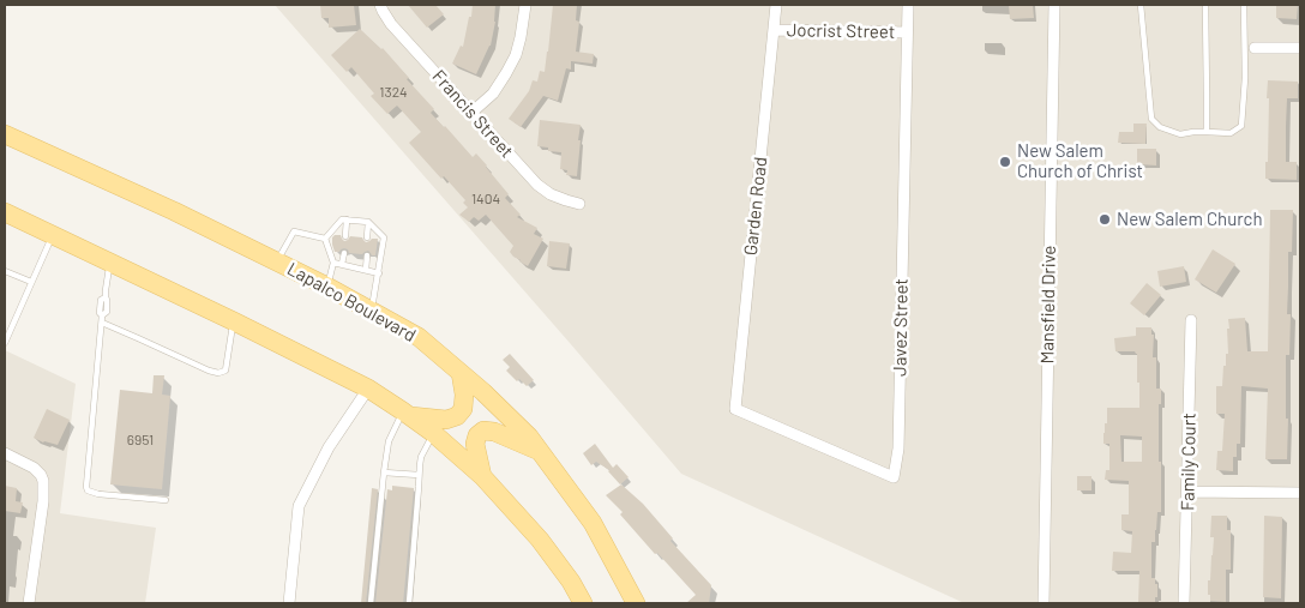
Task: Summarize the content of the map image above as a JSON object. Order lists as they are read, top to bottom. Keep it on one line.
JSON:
{"streets":{"main road":["Lapalco Boulevard"],"street":["Jocrist Street","Francis Street","Garden Road","Mansfield Drive","Javez Street","Family Court"]},"crossings":[["Jocrist Street","Garden Road"],["Jocrist Street","Javez Street"],["Garden Road","Javez Street"]],"places":["New Salem Church of Christ","New Salem Church"],"house_numbers":["1324","1404","6951"]}
